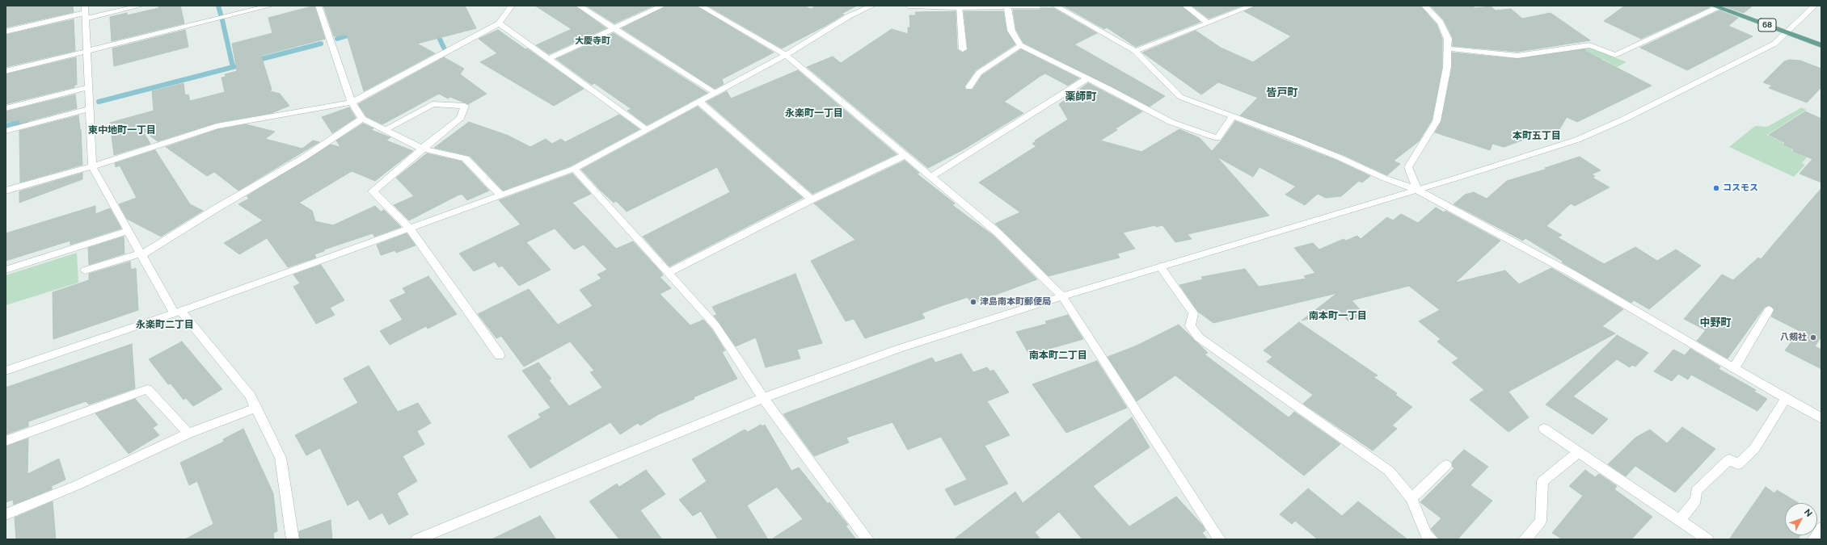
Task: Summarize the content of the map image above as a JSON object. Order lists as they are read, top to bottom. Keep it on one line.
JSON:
{"streets":{"main road":["68"]},"districts":["大慶寺町","皆戸町","薬師町","永楽町一丁目","東中地町一丁目","本町五丁目","南本町一丁目","中野町","永楽町二丁目","南本町二丁目"],"places":["コスモス","津島南本町郵便局","八剱社"],"north":"top right"}
